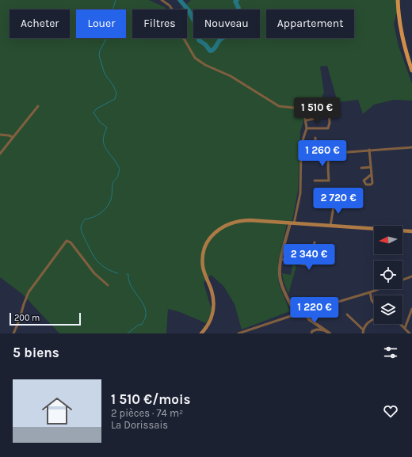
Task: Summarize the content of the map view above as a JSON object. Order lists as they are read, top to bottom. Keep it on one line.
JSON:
{"scale_bar":"200 m","north":"left","page":{"chip":["Acheter","Louer","Filtres","Nouveau","Appartement"],"price":["1 510 €","1 260 €","2 720 €","2 340 €","1 220 €"],"scale":"200 m","heading":"5 biens","list":[{"name":"1 510 €/mois","note":"2 pièces · 74 m² · La Dorissais"}]}}
